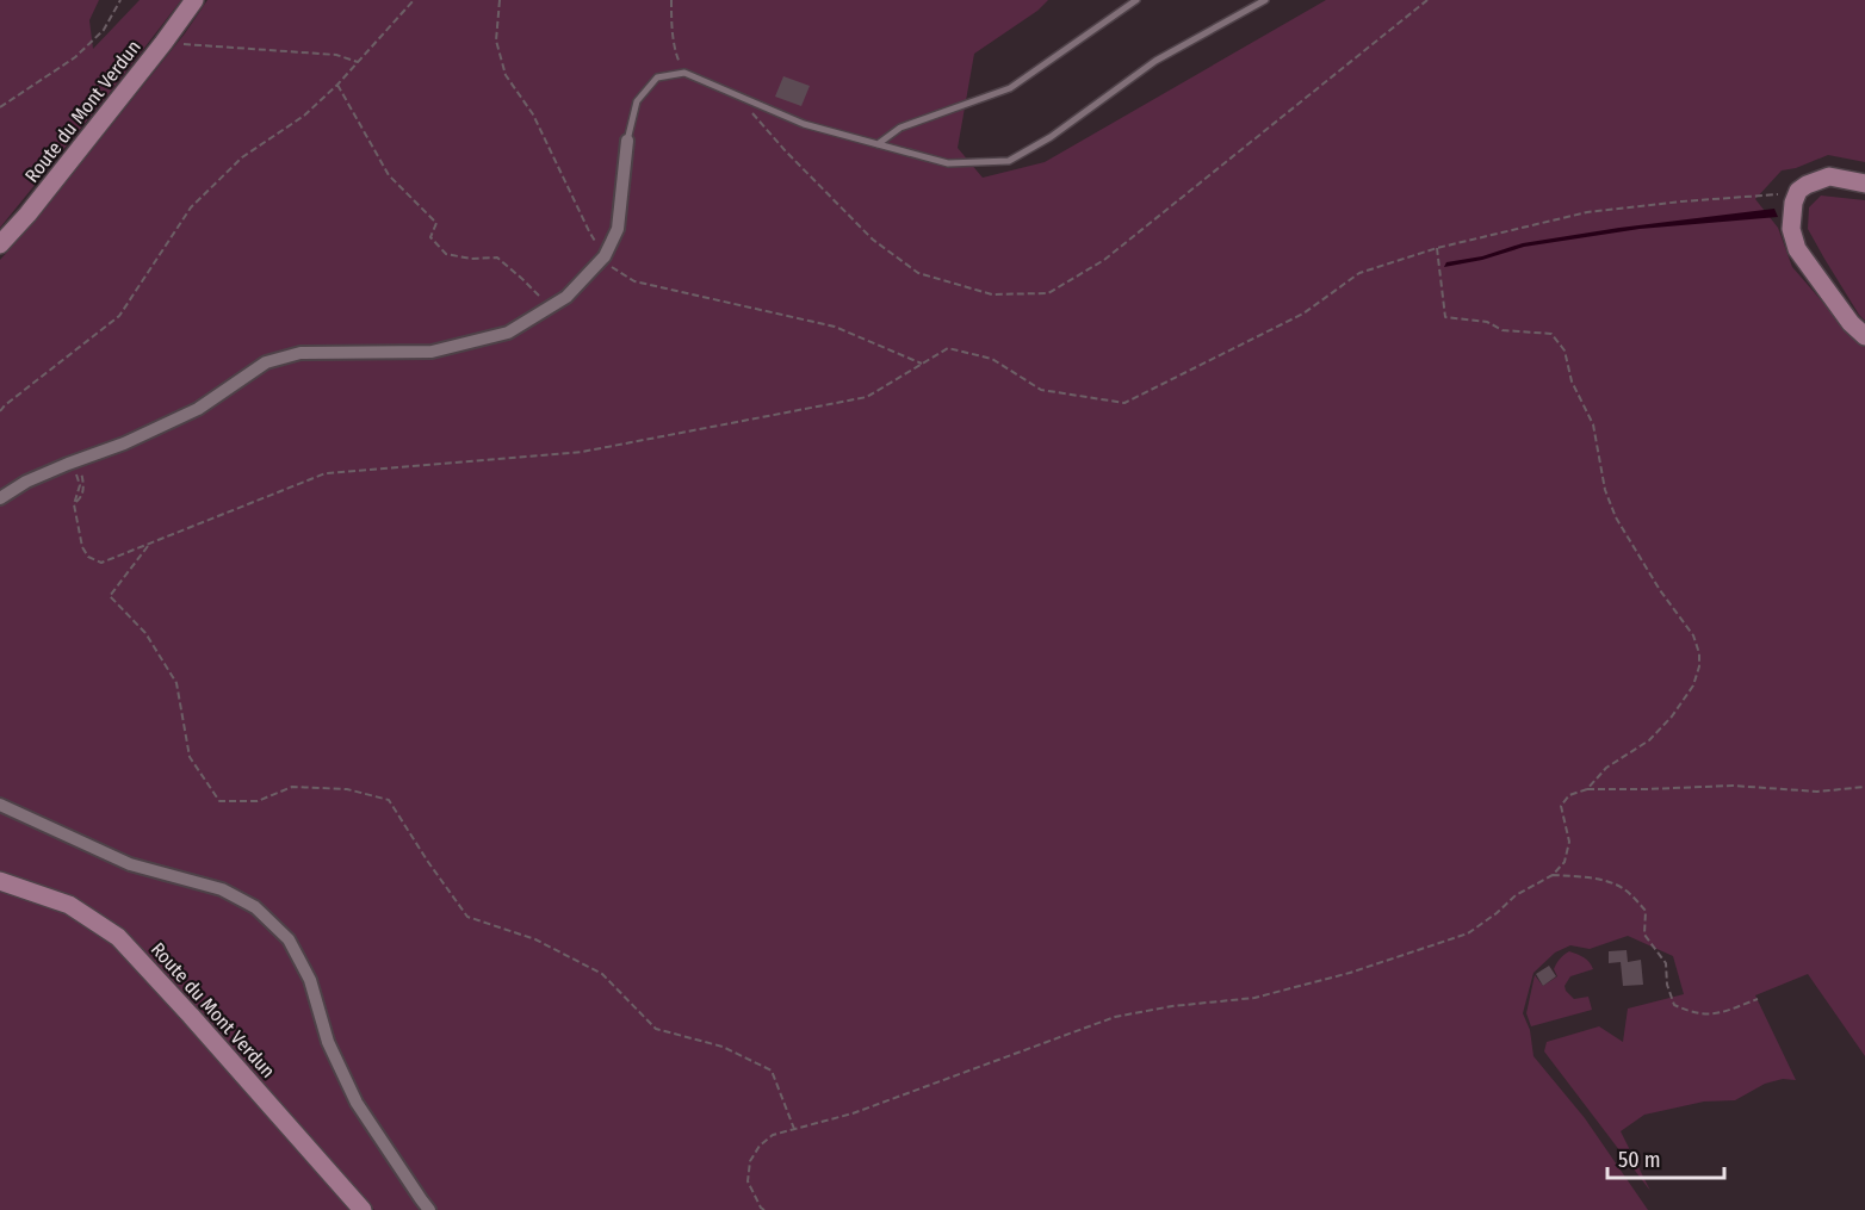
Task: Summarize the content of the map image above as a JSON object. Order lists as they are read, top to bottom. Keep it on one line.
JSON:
{"streets":{"street":["Route du Mont Verdun"]},"scale_bar":"50 m"}
